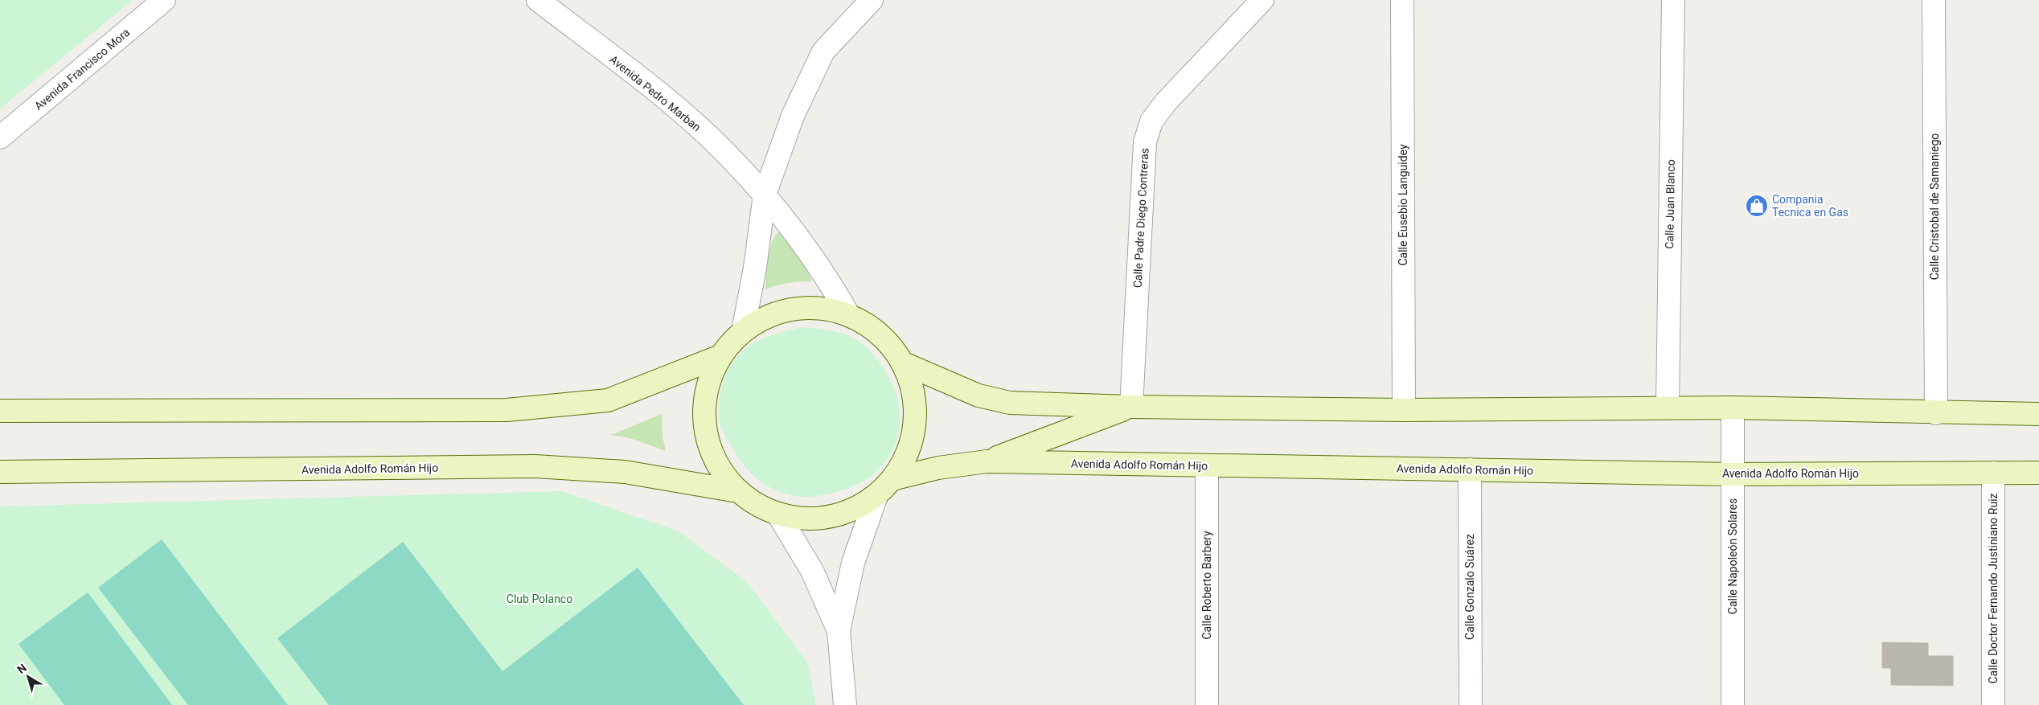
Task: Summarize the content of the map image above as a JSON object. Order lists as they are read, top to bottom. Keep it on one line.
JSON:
{"streets":{"main road":["Avenida Adolfo Román Hijo"],"street":["Avenida Francisco Mora","Avenida Pedro Marban","Calle Juan Blanco","Calle Eusebio Languidey","Calle Cristobal de Samaniego","Calle Padre Diego Contreras","Calle Napoleón Solares","Calle Roberto Barbery","Calle Gonzalo Suárez","Calle Doctor Fernando Justiniano Ruiz"]},"crossings":[["Avenida Adolfo Román Hijo","Calle Napoleón Solares"],["Avenida Adolfo Román Hijo","Calle Roberto Barbery"],["Avenida Adolfo Román Hijo","Calle Gonzalo Suárez"],["Avenida Adolfo Román Hijo","Calle Doctor Fernando Justiniano Ruiz"]],"parks":["Club Polanco"],"places":{"shop":["Compania Tecnica en Gas"]},"north":"top left"}
